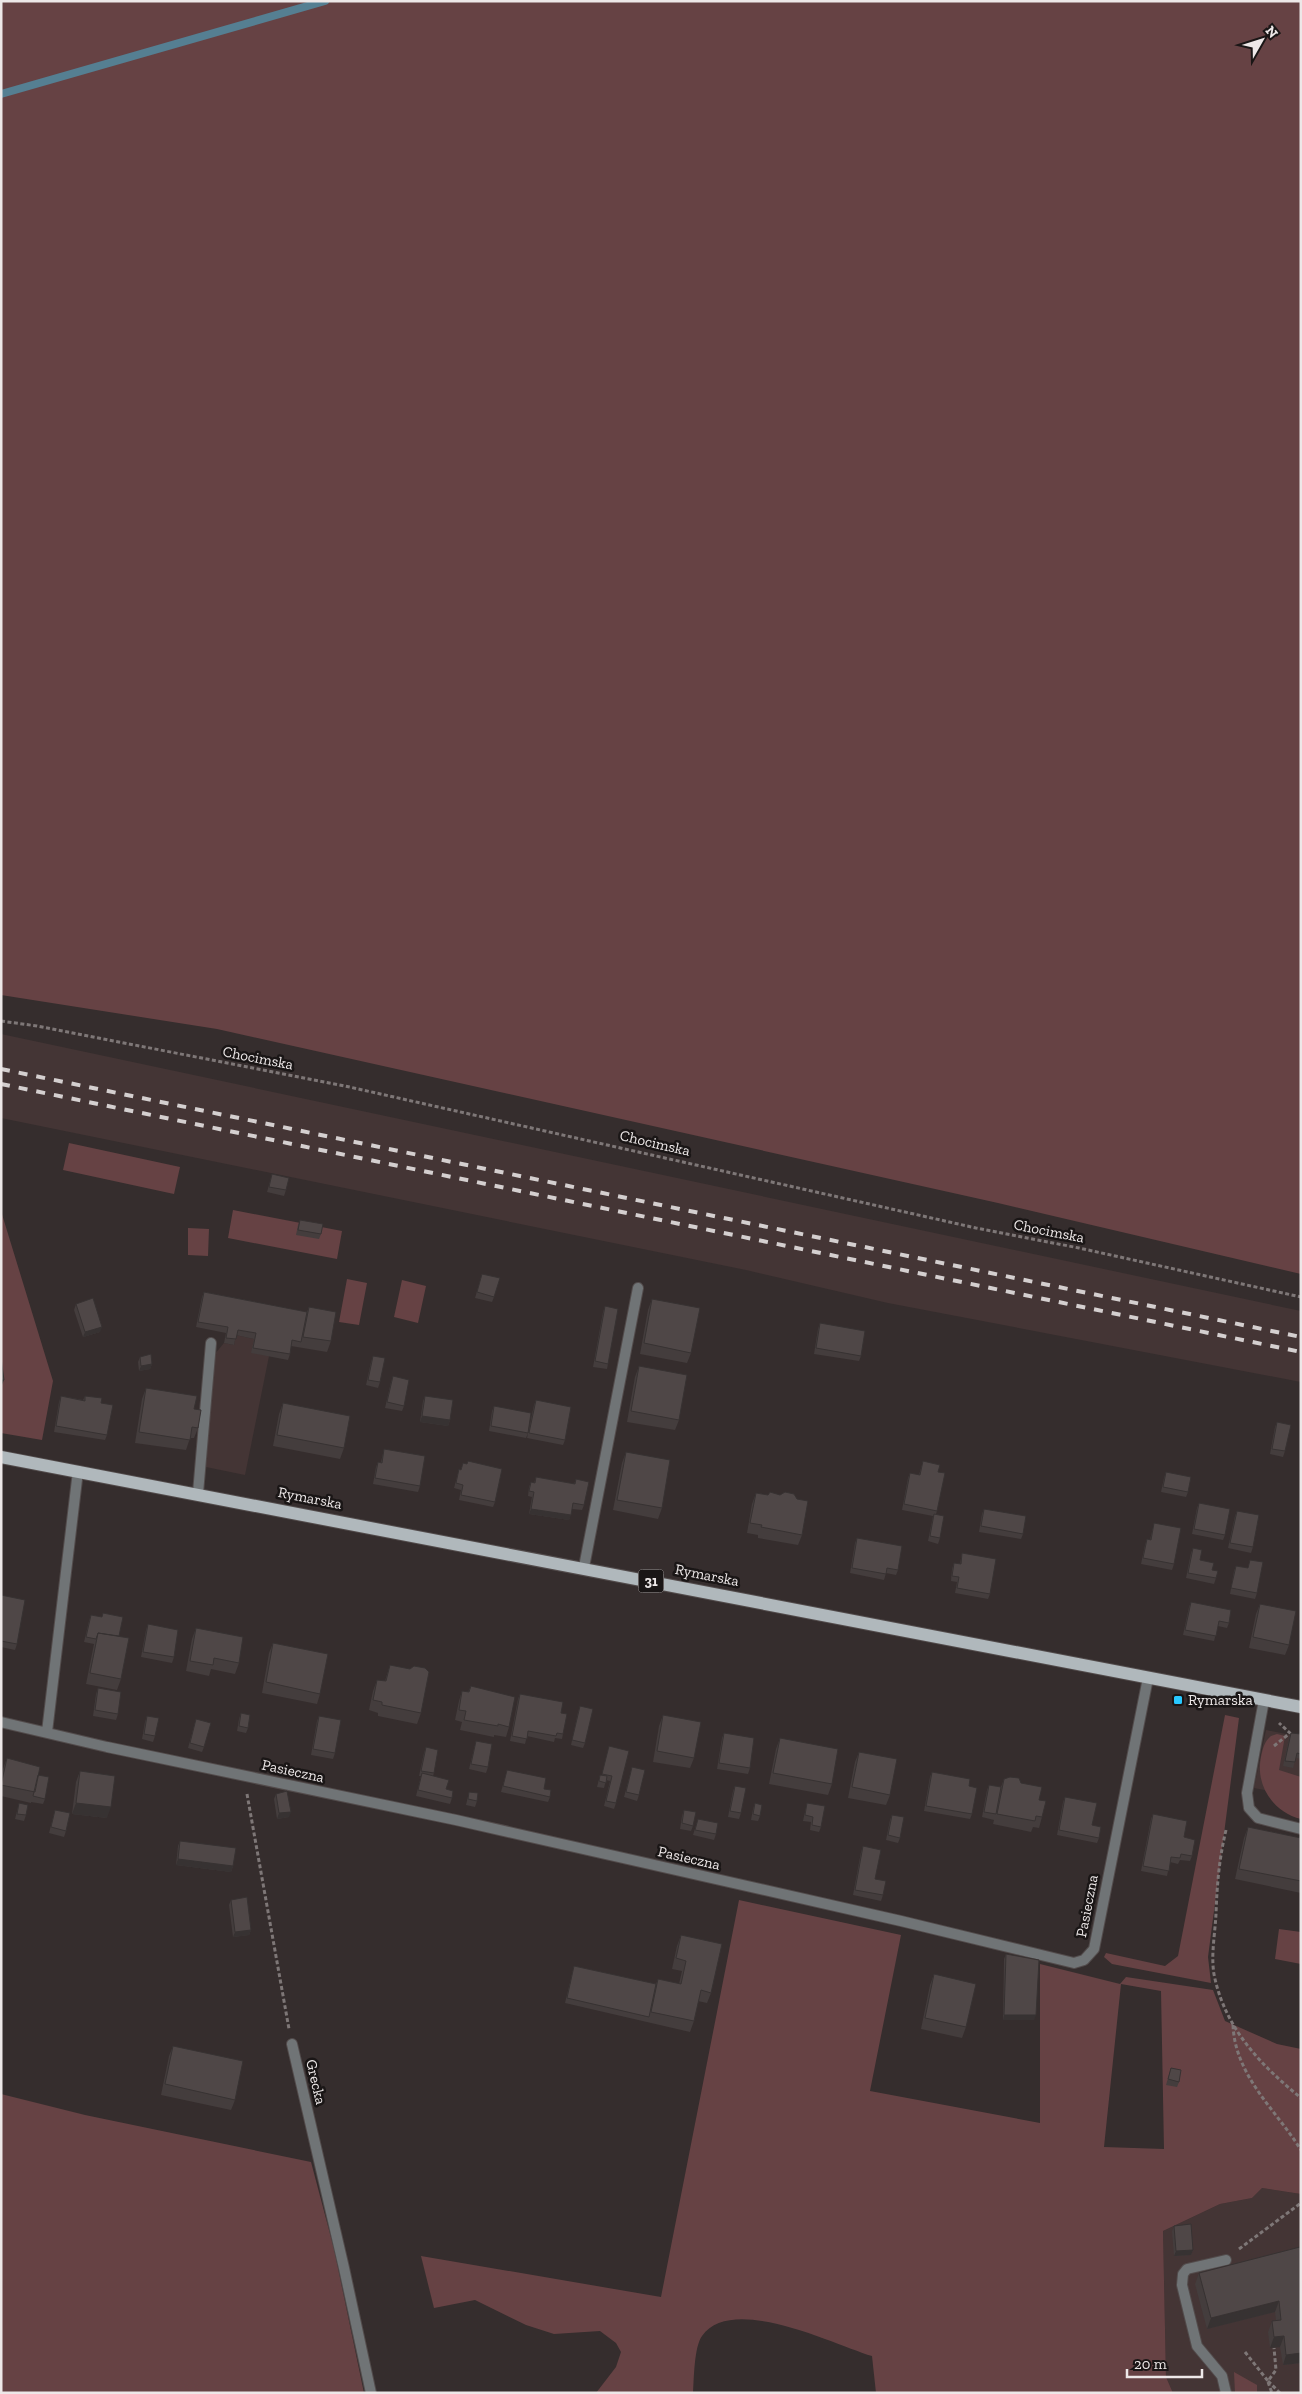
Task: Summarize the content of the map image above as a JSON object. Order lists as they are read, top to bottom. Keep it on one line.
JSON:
{"streets":{"main road":["Rymarska","31"],"street":["Pasieczna","Grecka"],"path":["Chocimska"]},"crossings":[["Rymarska","Pasieczna"],["Pasieczna","Grecka"]],"places":{"transit":["Rymarska"]},"scale_bar":"20 m","north":"top right"}
